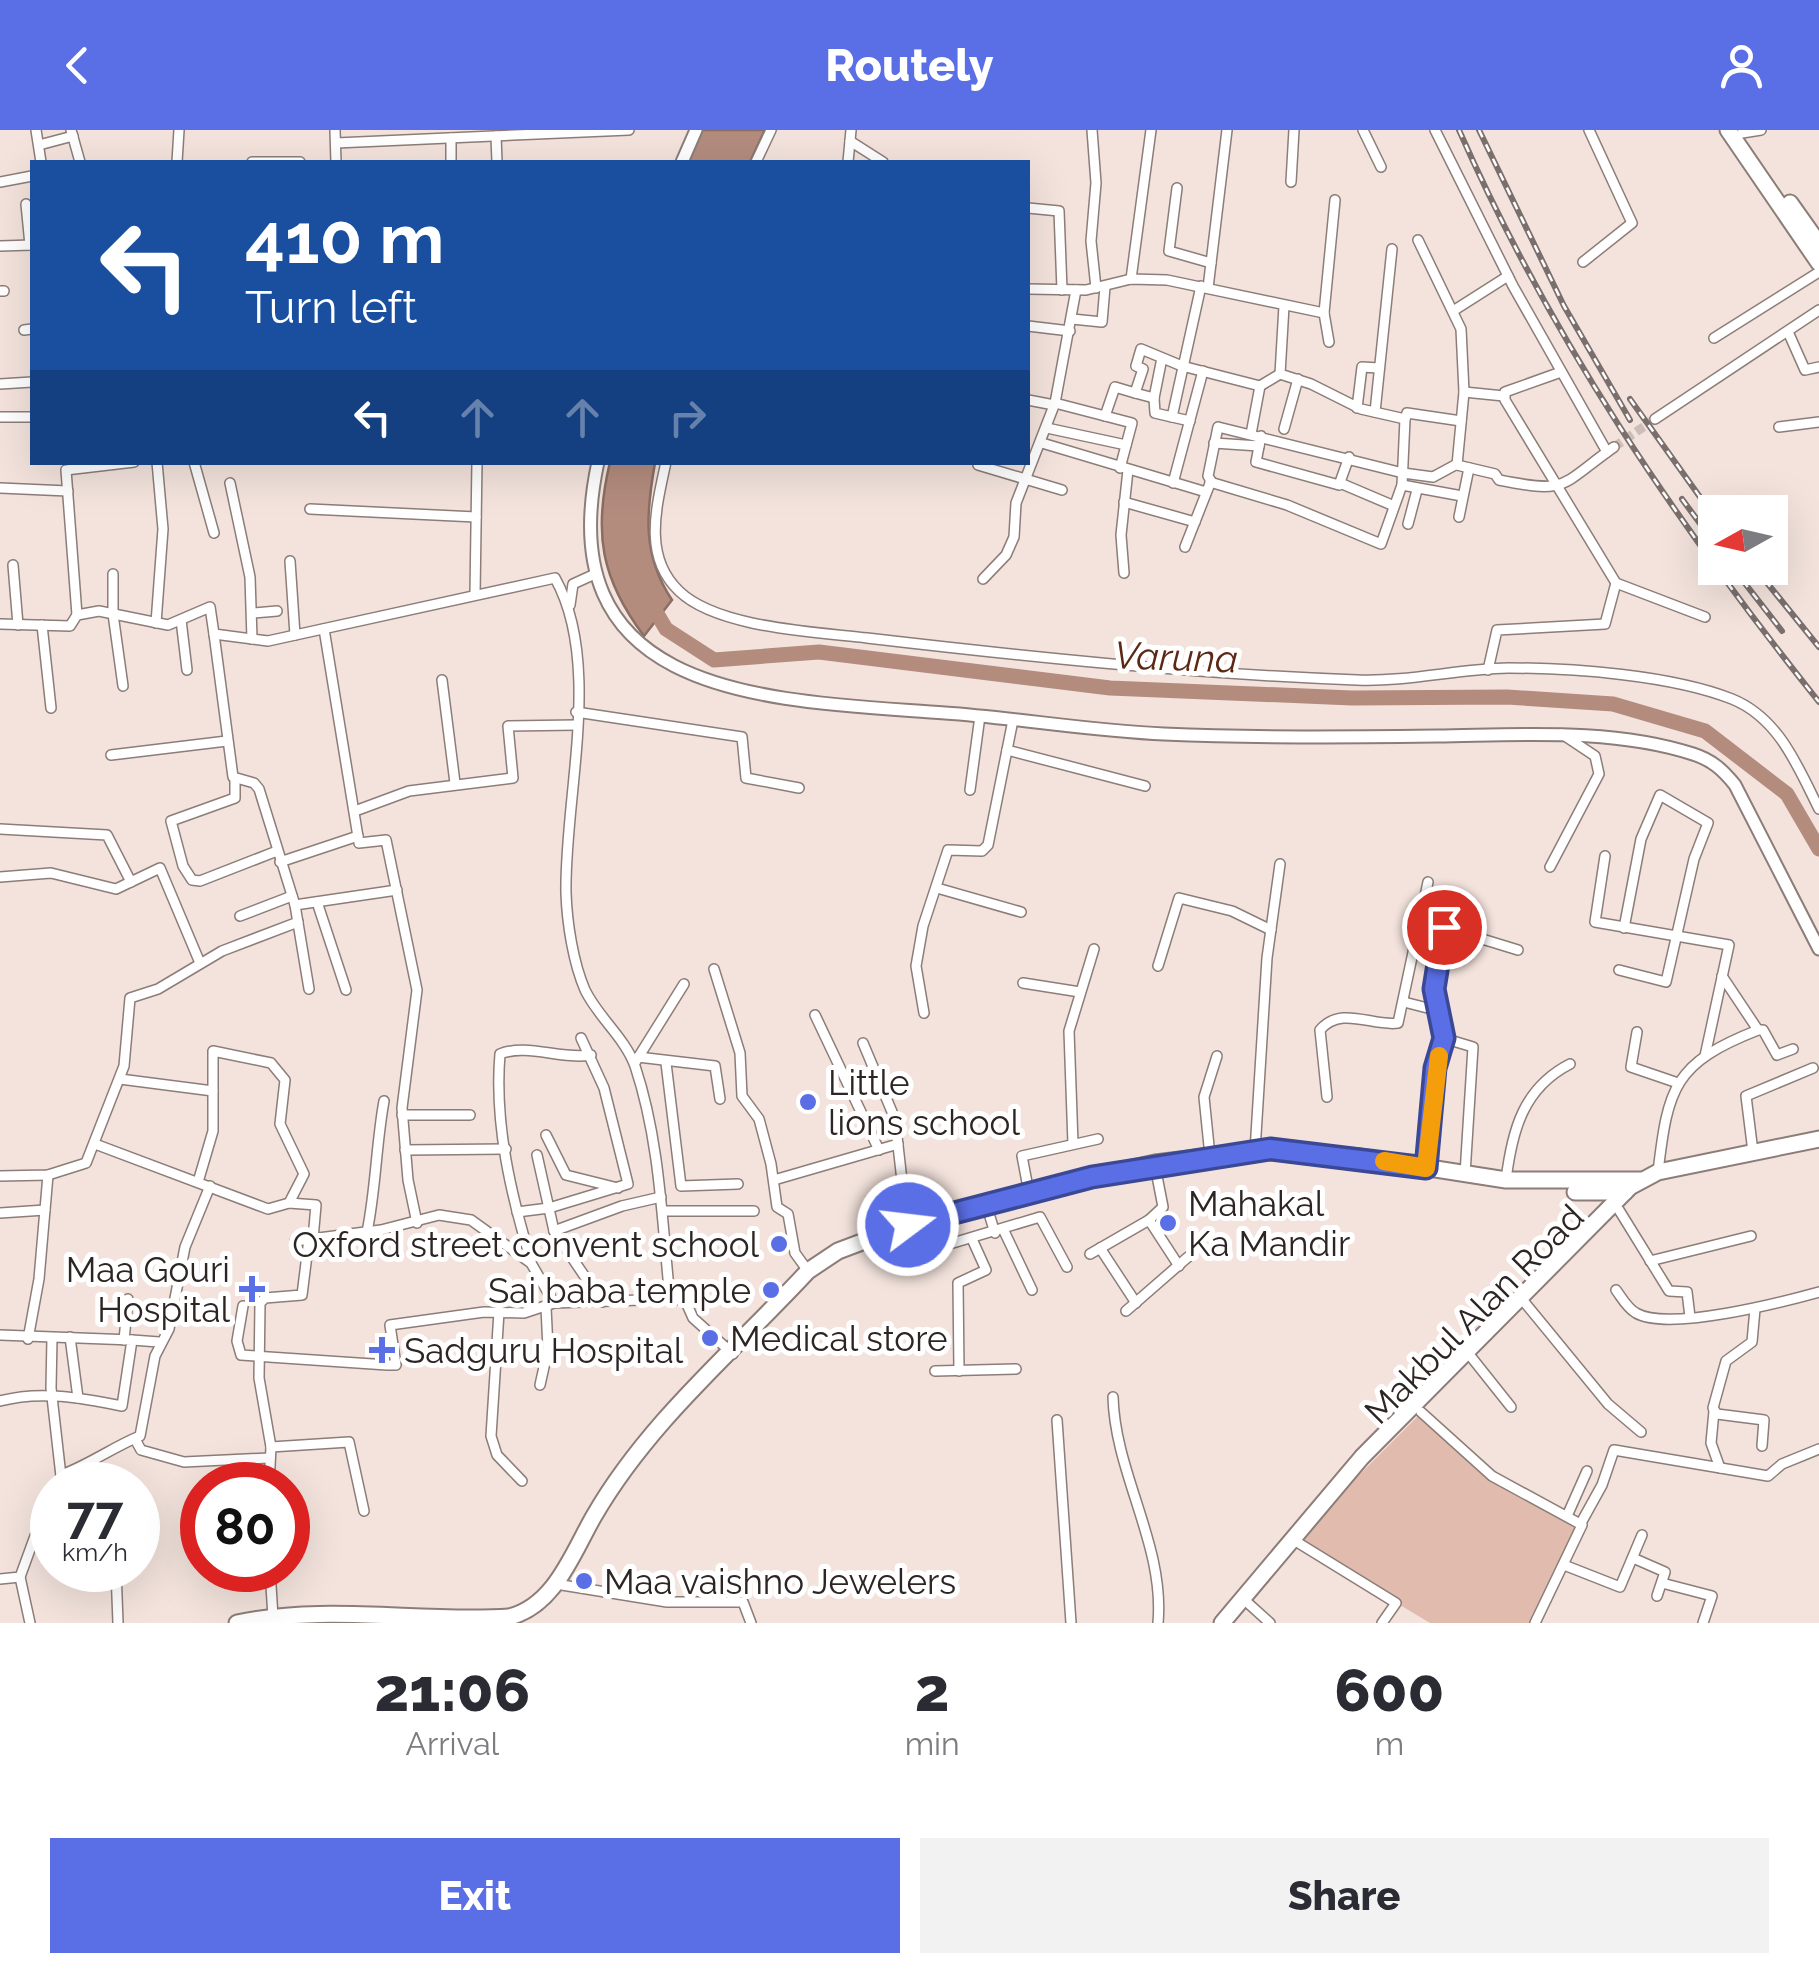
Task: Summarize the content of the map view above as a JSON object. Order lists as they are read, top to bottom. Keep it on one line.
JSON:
{"streets":{"highway":["Makbul Alan Road"]},"water":["Varuna"],"places":{"other":["Little lions school","Mahakal Ka Mandir","Oxford street convent school","Sai baba temple","Medical store","Maa vaishno Jewelers"],"health":["Maa Gouri Hospital","Sadguru Hospital"]},"north":"left","page":{"header":"Routely","turn":["410 m","Turn left"],"speed":"77 km/h","limit":"80","eta":["21:06","Arrival","2","min","600","m"],"buttons":["Exit","Share"]}}
